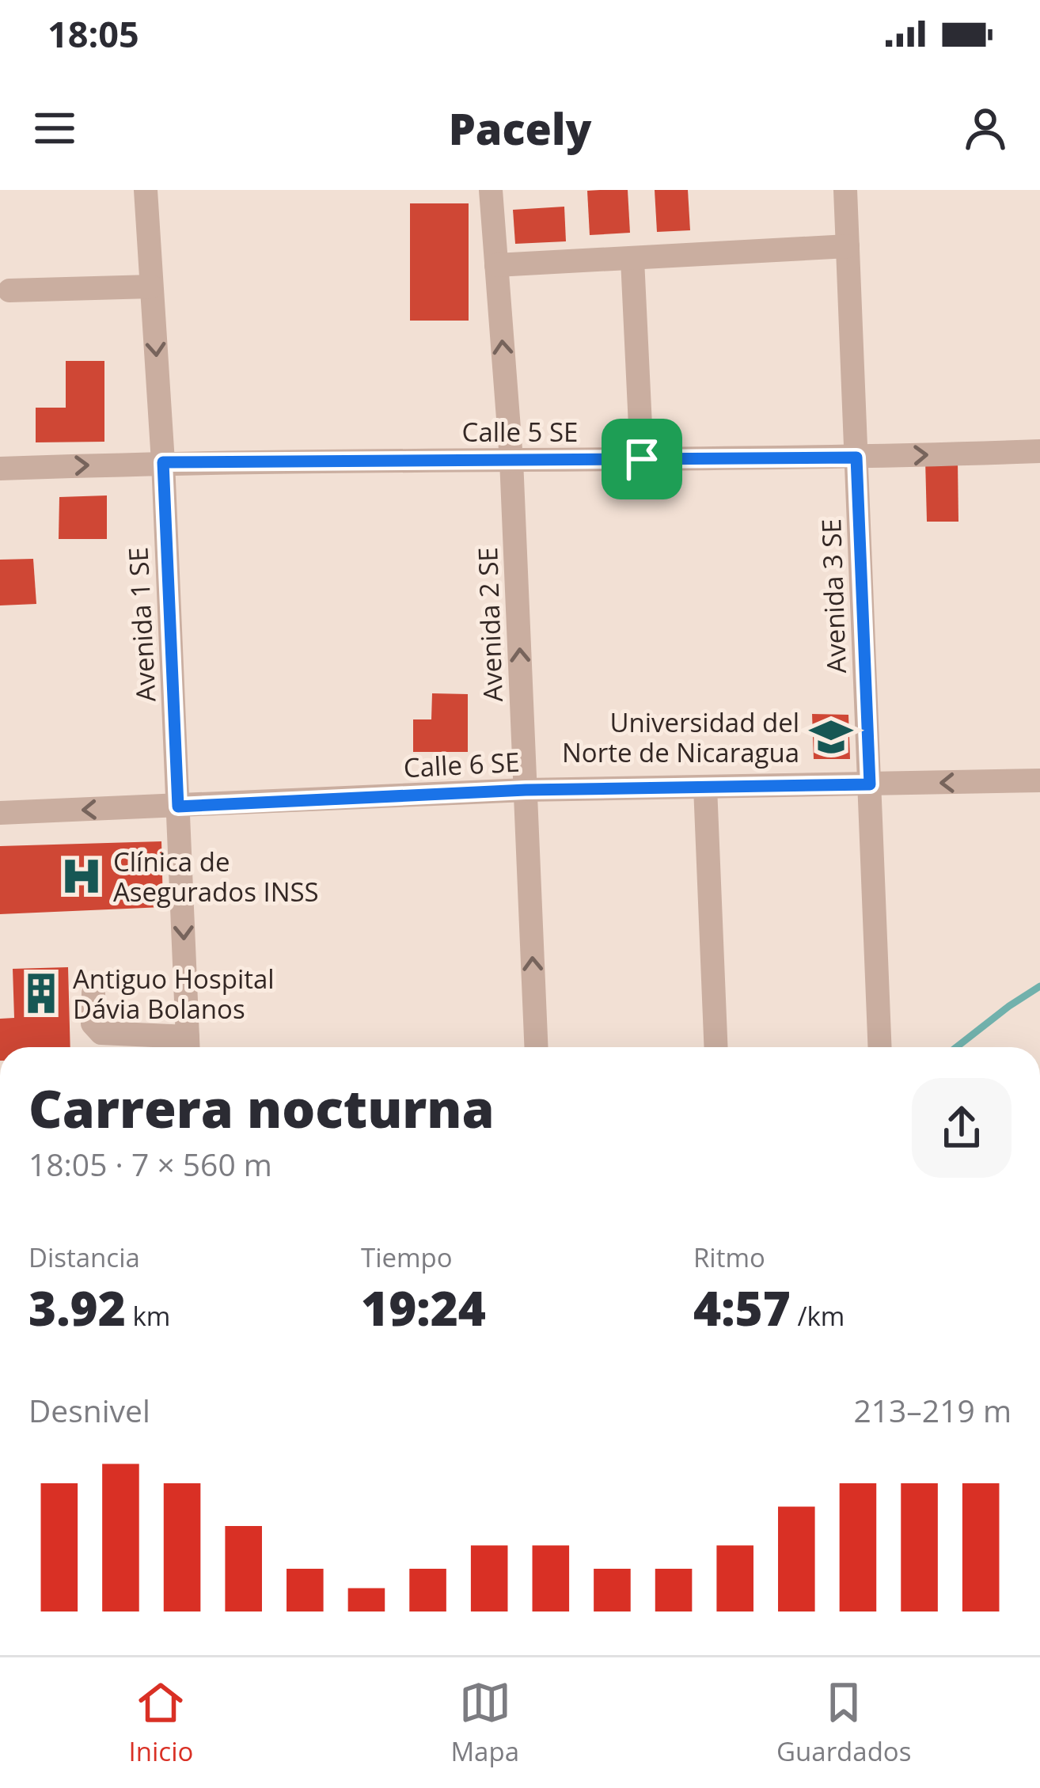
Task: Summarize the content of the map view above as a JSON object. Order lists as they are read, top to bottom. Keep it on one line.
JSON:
{"streets":{"street":["Calle 5 SE","Avenida 3 SE","Avenida 1 SE","Avenida 2 SE","Calle 6 SE"]},"crossings":[["Calle 5 SE","Avenida 3 SE"],["Calle 5 SE","Avenida 1 SE"],["Calle 5 SE","Avenida 2 SE"],["Avenida 3 SE","Calle 6 SE"],["Avenida 1 SE","Calle 6 SE"],["Avenida 2 SE","Calle 6 SE"]],"one_way":["Avenida 1 SE"],"places":{"school or university":["Universidad del Norte de Nicaragua"],"hospital":["Clínica de Asegurados INSS"],"building":["Antiguo Hospital Dávia Bolanos"]},"page":{"status":"18:05","header":"Pacely","heading":["Carrera nocturna","18:05 · 7 × 560 m"],"stats":[["Distancia","3.92 km"],["Tiempo","19:24"],["Ritmo","4:57 /km"]],"chart":["Desnivel","213–219 m"],"tabs":["Inicio","Mapa","Guardados"]}}
